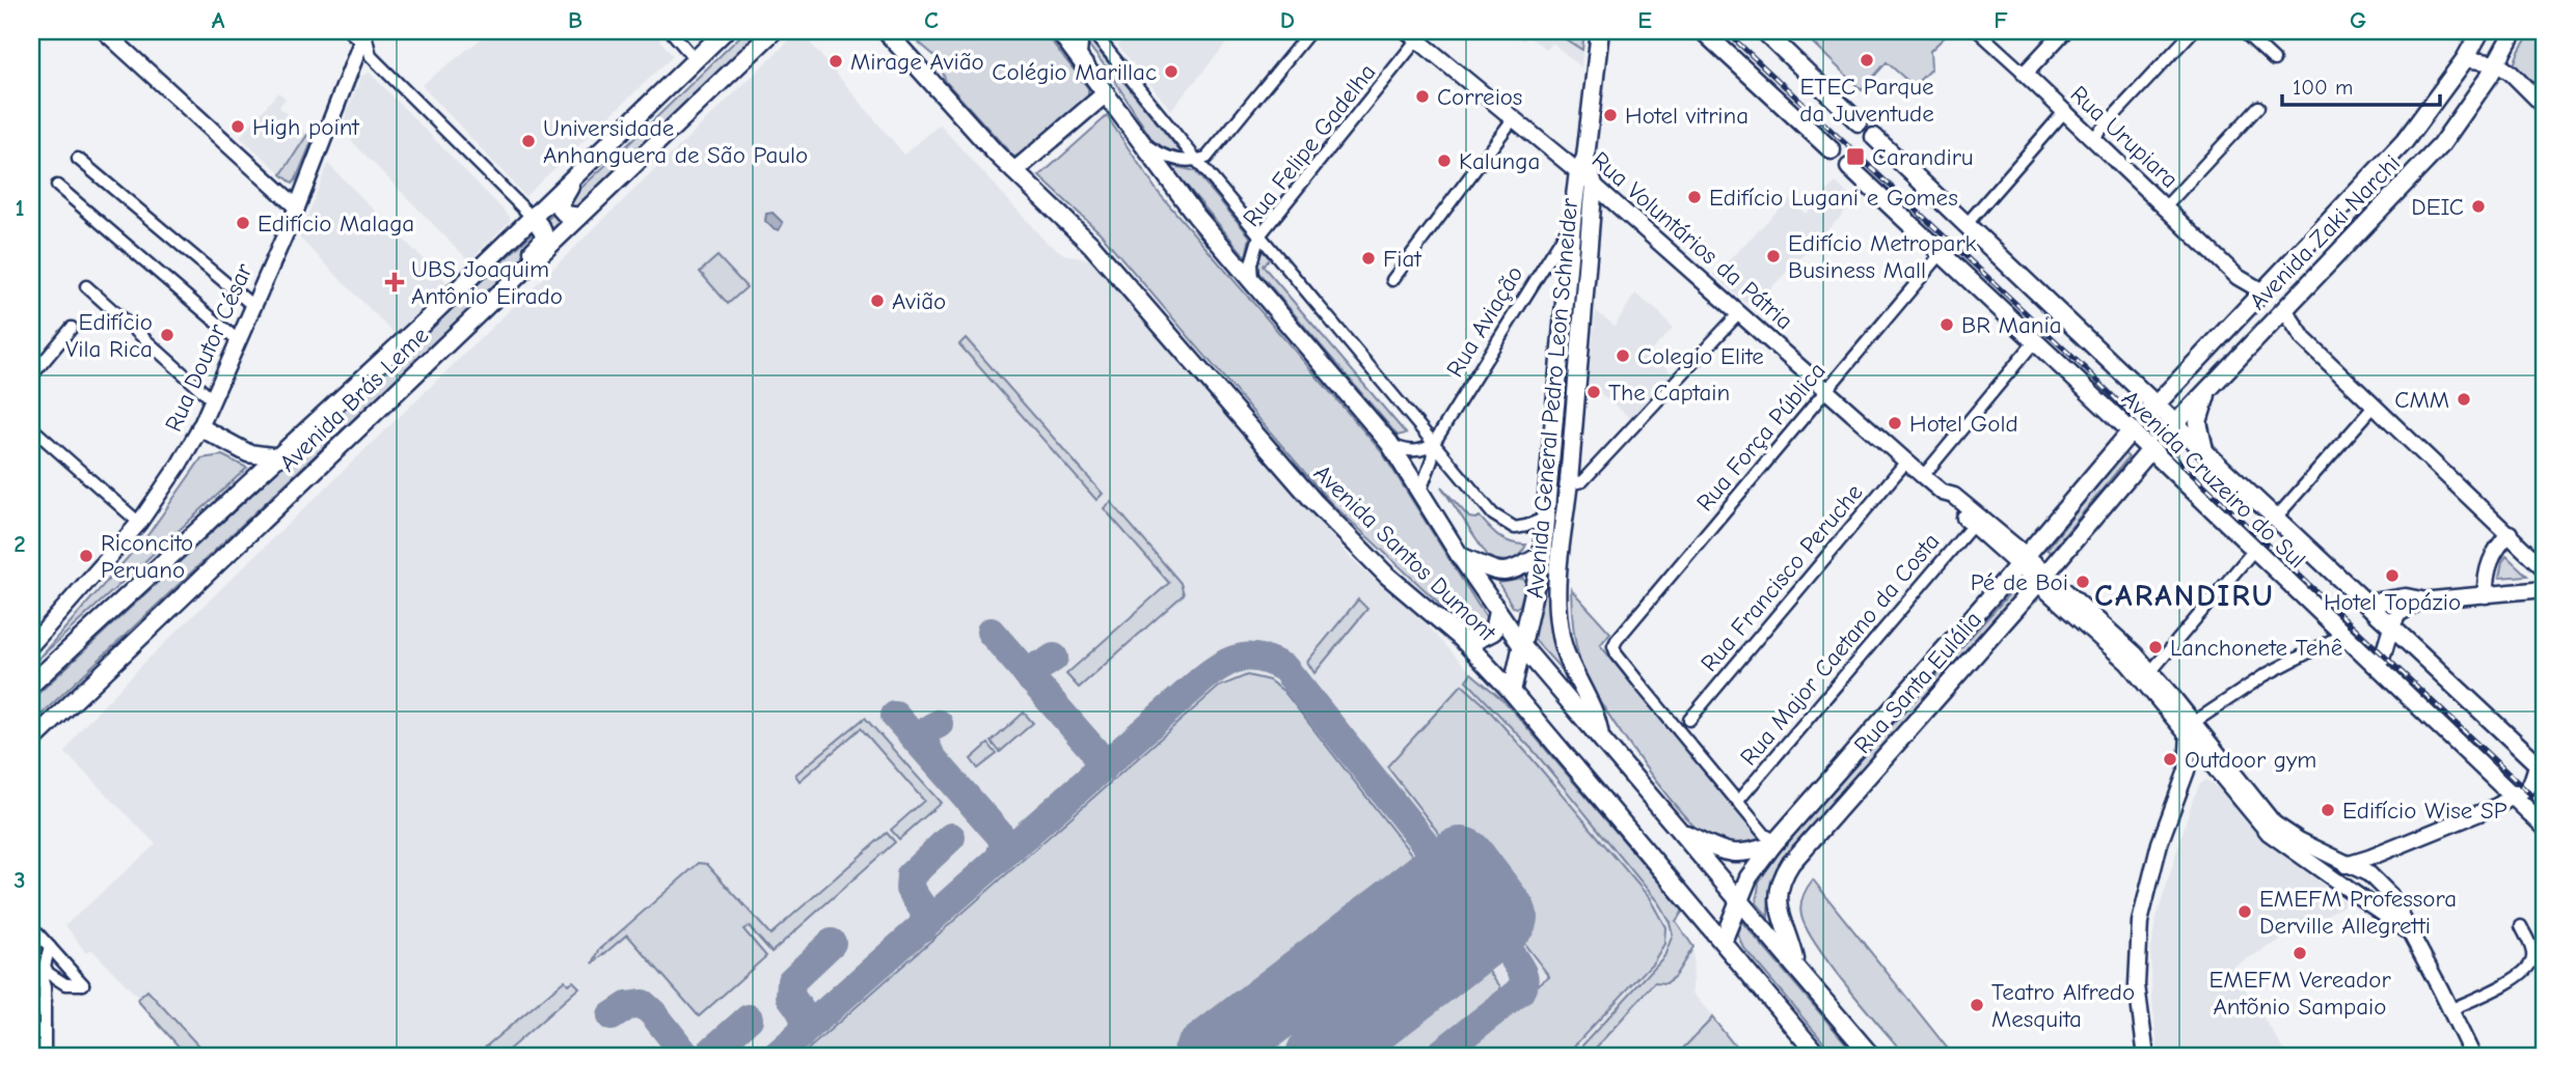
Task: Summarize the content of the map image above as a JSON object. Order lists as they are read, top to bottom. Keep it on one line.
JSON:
{"streets":{"main road":["Avenida Zaki Narchi","Avenida General Pedro Leon Schneider","Avenida Brás Leme","Avenida Cruzeiro do Sul","Avenida Santos Dumont","Rua Santa Eulália"],"street":["Rua Urupiara","Rua Felipe Gadelha","Rua Voluntários da Pátria","Rua Aviação","Rua Doutor César","Rua Força Pública","Rua Francisco Peruche","Rua Major Caetano da Costa"]},"crossings":[["Rua Urupiara","Avenida Zaki Narchi"],["Rua Felipe Gadelha","Rua Voluntários da Pátria"],["Rua Felipe Gadelha","Avenida Santos Dumont"],["Avenida Zaki Narchi","Avenida Cruzeiro do Sul"],["Avenida Zaki Narchi","Rua Santa Eulália"],["Rua Voluntários da Pátria","Avenida General Pedro Leon Schneider"],["Rua Voluntários da Pátria","Rua Força Pública"],["Rua Voluntários da Pátria","Rua Francisco Peruche"],["Rua Voluntários da Pátria","Rua Major Caetano da Costa"],["Rua Voluntários da Pátria","Rua Santa Eulália"],["Rua Aviação","Avenida General Pedro Leon Schneider"],["Rua Aviação","Avenida Santos Dumont"],["Avenida General Pedro Leon Schneider","Avenida Santos Dumont"],["Rua Força Pública","Avenida Cruzeiro do Sul"],["Rua Força Pública","Rua Major Caetano da Costa"],["Avenida Cruzeiro do Sul","Rua Santa Eulália"],["Avenida Santos Dumont","Rua Santa Eulália"]],"districts":["CARANDIRU"],"places":{"other":["ETEC Parque da Juventude","Mirage Avião","Colégio Marillac","Correios","Hotel vitrina","High point","Universidade Anhanguera de São Paulo","Kalunga","Edifício Lugani e Gomes","DEIC","Edifício Malaga","Edifício Metropark Business Mall","Fiat","Avião","BR Mania","Edifício Vila Rica","Colegio Elite","The Captain","CMM","Hotel Gold","Riconcito Peruano","Hotel Topázio","Pé de Boi","Lanchonete Tehê","Outdoor gym","Edifício Wise SP","EMEFM Professora Derville Allegretti","EMEFM Vereador Antõnio Sampaio","Teatro Alfredo Mesquita"],"transit":["Carandiru"],"health":["UBS Joaquim Antônio Eirado"]},"scale_bar":"100 m","grid":{"columns":["A","B","C","D","E","F","G"],"rows":["1","2","3"]}}
